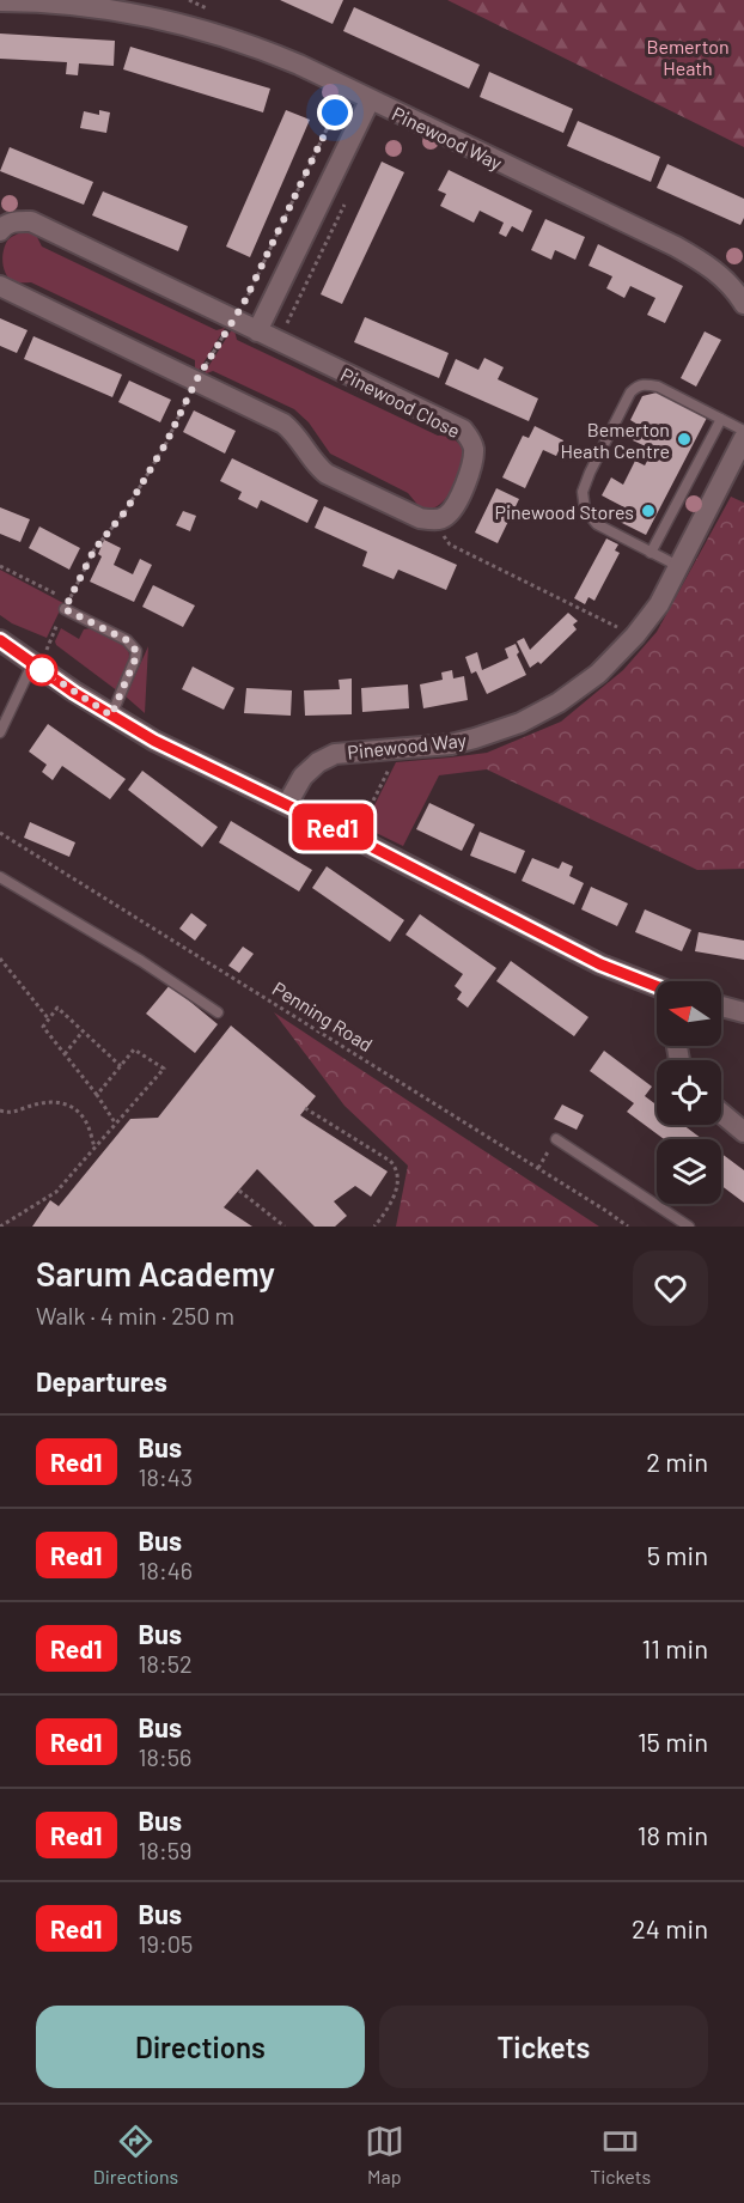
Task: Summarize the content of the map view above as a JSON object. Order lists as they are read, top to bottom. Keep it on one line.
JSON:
{"streets":{"street":["Pinewood Way","Pinewood Close"],"path":["Penning Road"]},"parks":["Bemerton Heath"],"places":["Bemerton Heath Centre","Pinewood Stores"],"lines":["bus line Red1"],"north":"left","page":{"on_map":"Red1","heading":[["Sarum Academy","Walk · 4 min · 250 m"],"Departures"],"list":[{"mark":"Red1","name":"Bus","note":"18:43","value":"2 min"},{"mark":"Red1","name":"Bus","note":"18:46","value":"5 min"},{"mark":"Red1","name":"Bus","note":"18:52","value":"11 min"},{"mark":"Red1","name":"Bus","note":"18:56","value":"15 min"},{"mark":"Red1","name":"Bus","note":"18:59","value":"18 min"},{"mark":"Red1","name":"Bus","note":"19:05","value":"24 min"}],"buttons":["Directions","Tickets"],"tabs":["Directions","Map","Tickets"]}}
